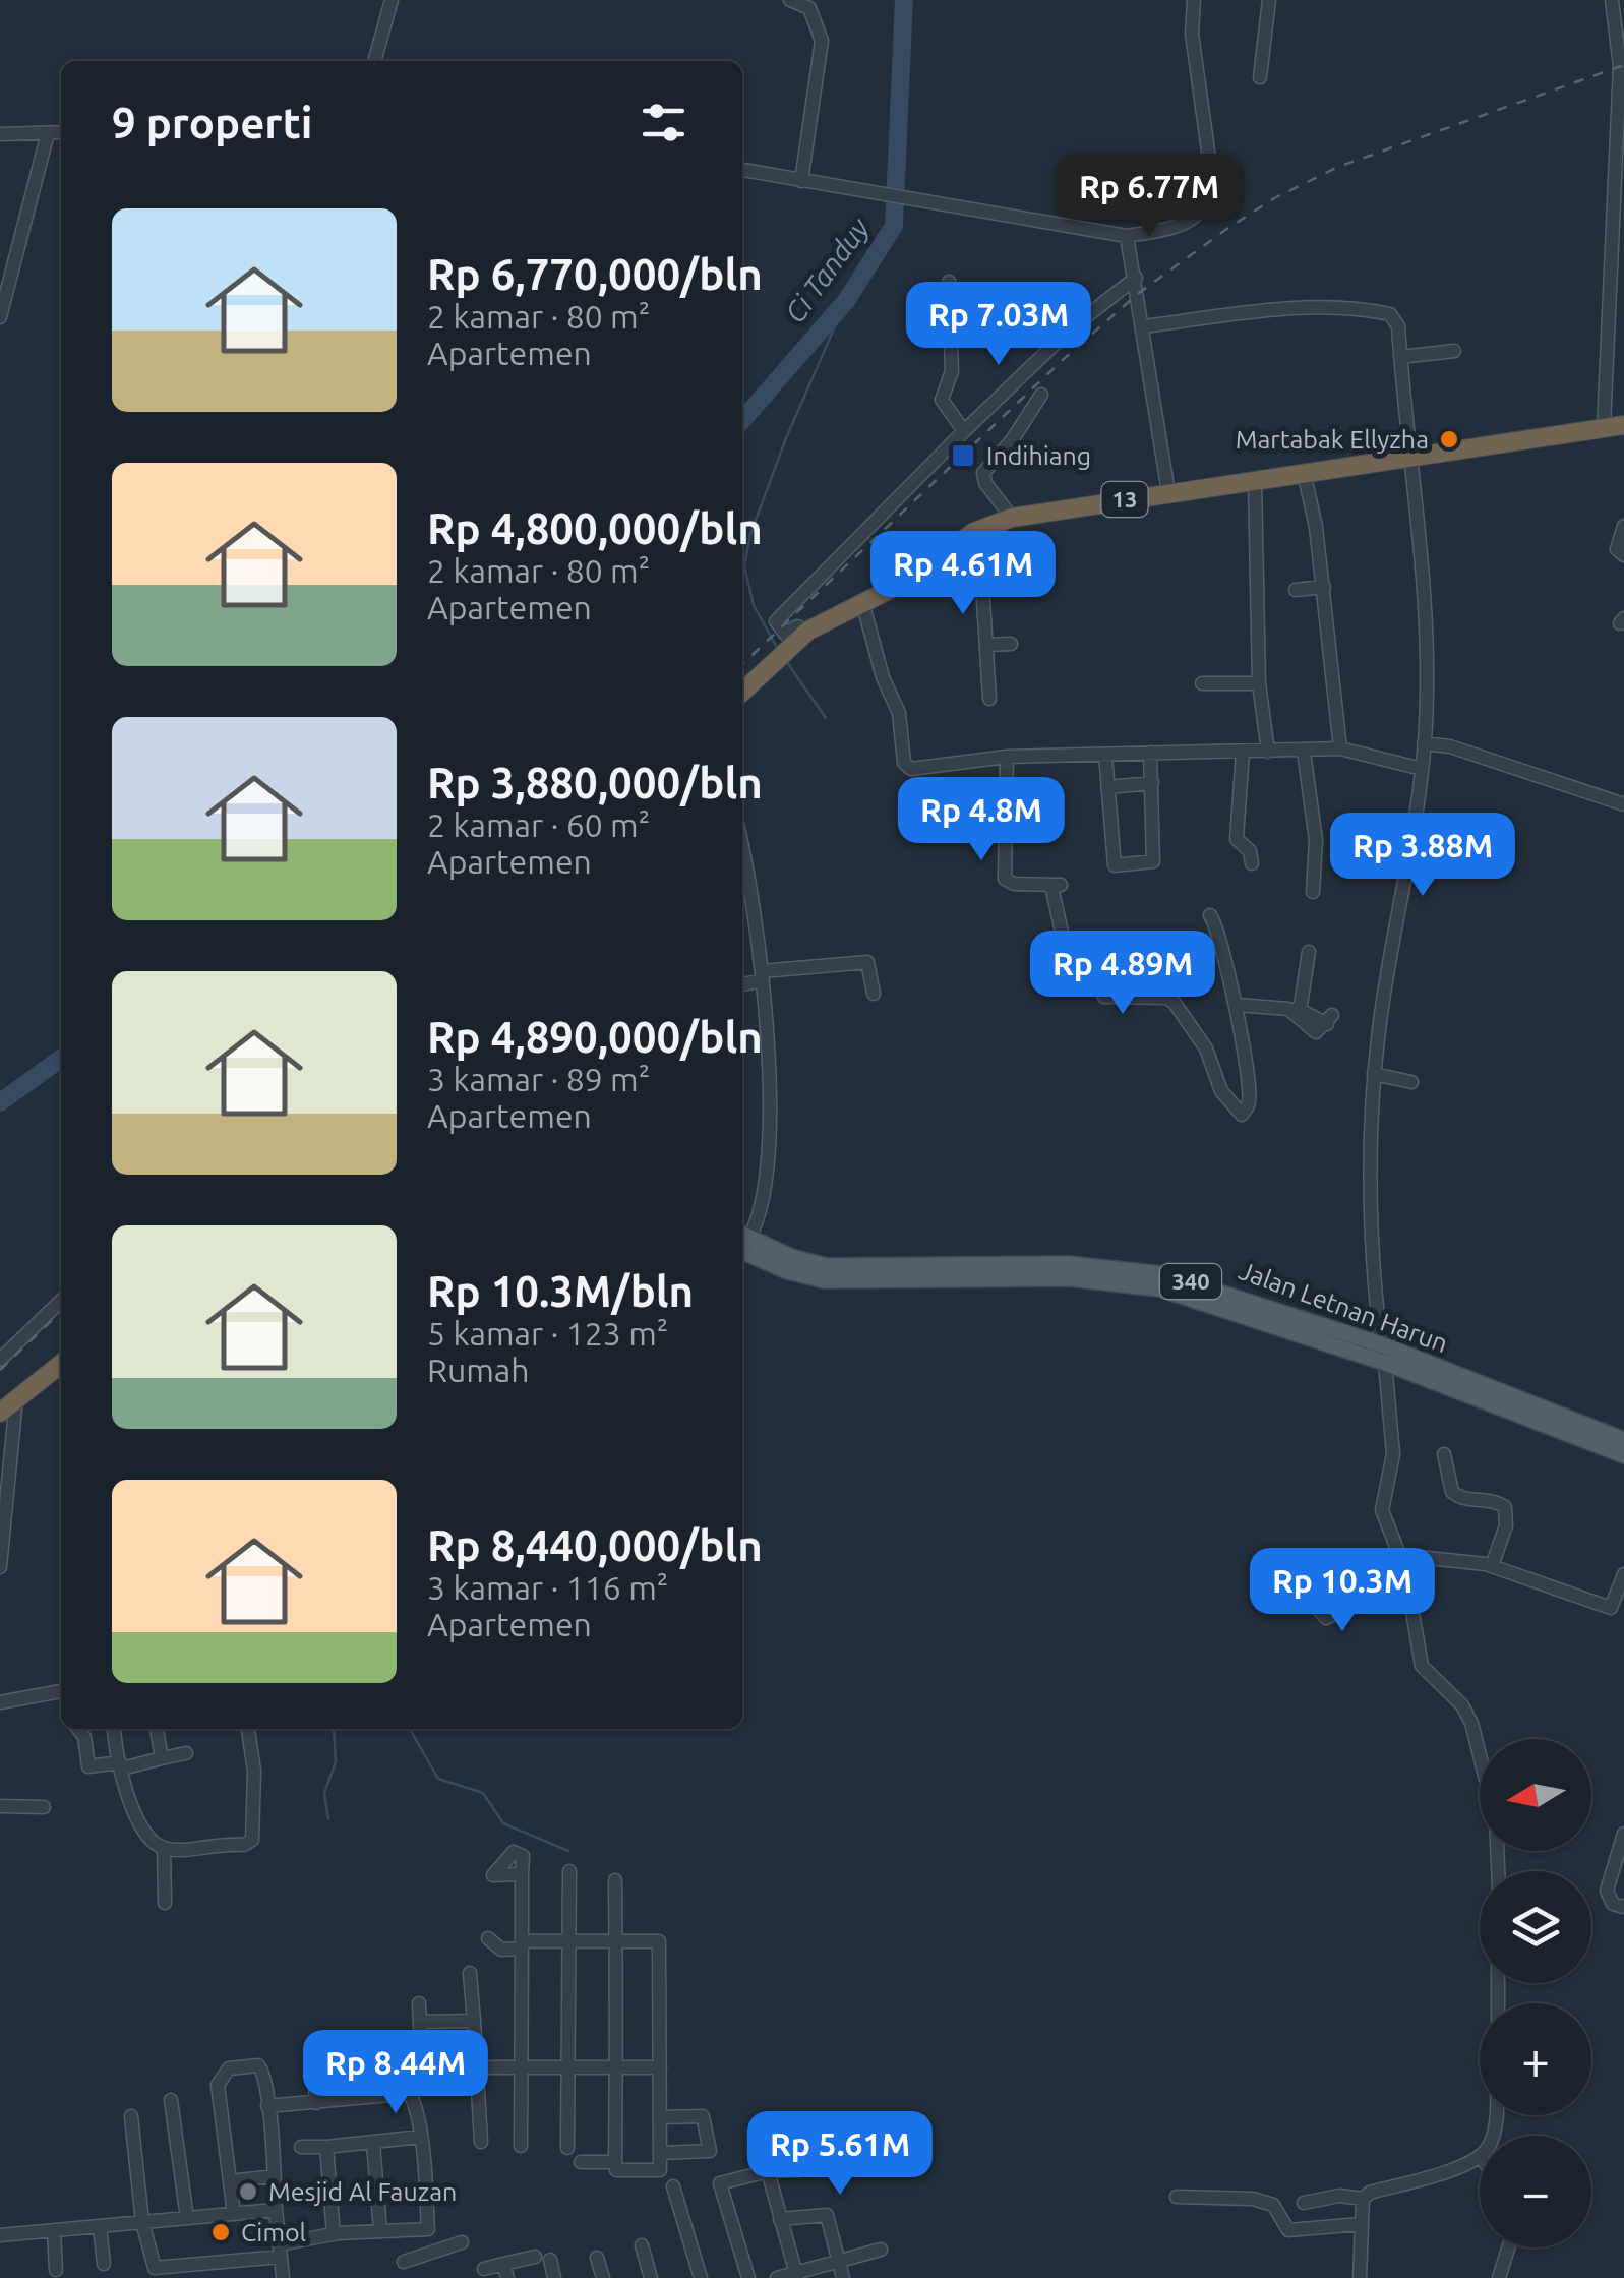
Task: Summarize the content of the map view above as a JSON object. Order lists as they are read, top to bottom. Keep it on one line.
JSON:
{"streets":{"highway":["13"],"main road":["340","Jalan Letnan Harun"]},"water":["Ci Tanduy"],"places":{"other":["Martabak Ellyzha","Mesjid Al Fauzan","Cimol"],"transit":["Indihiang"]},"north":"left","page":{"heading":"9 properti","price":["Rp 6.77M","Rp 7.03M","Rp 4.61M","Rp 4.8M","Rp 3.88M","Rp 4.89M","Rp 10.3M","Rp 8.44M","Rp 5.61M"],"list":[{"name":"Rp 6,770,000/bln","note":"2 kamar · 80 m² · Apartemen"},{"name":"Rp 4,800,000/bln","note":"2 kamar · 80 m² · Apartemen"},{"name":"Rp 3,880,000/bln","note":"2 kamar · 60 m² · Apartemen"},{"name":"Rp 4,890,000/bln","note":"3 kamar · 89 m² · Apartemen"},{"name":"Rp 10.3M/bln","note":"5 kamar · 123 m² · Rumah"},{"name":"Rp 8,440,000/bln","note":"3 kamar · 116 m² · Apartemen"}],"map_buttons":["+","−"]}}
